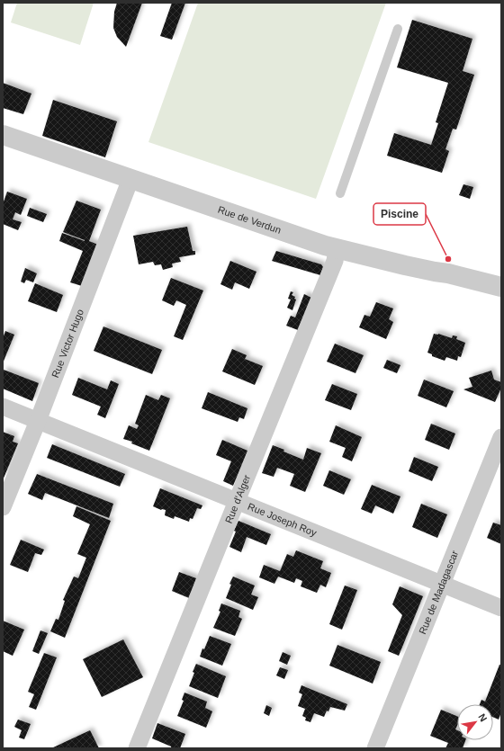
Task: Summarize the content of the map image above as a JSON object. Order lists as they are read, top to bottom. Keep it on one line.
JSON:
{"streets":{"street":["Rue de Verdun","Rue Victor Hugo","Rue d'Alger","Rue Joseph Roy","Rue de Madagascar"]},"crossings":[["Rue de Verdun","Rue Victor Hugo"],["Rue de Verdun","Rue d'Alger"],["Rue Victor Hugo","Rue Joseph Roy"],["Rue d'Alger","Rue Joseph Roy"],["Rue Joseph Roy","Rue de Madagascar"]],"places":["Piscine"],"north":"top right"}
